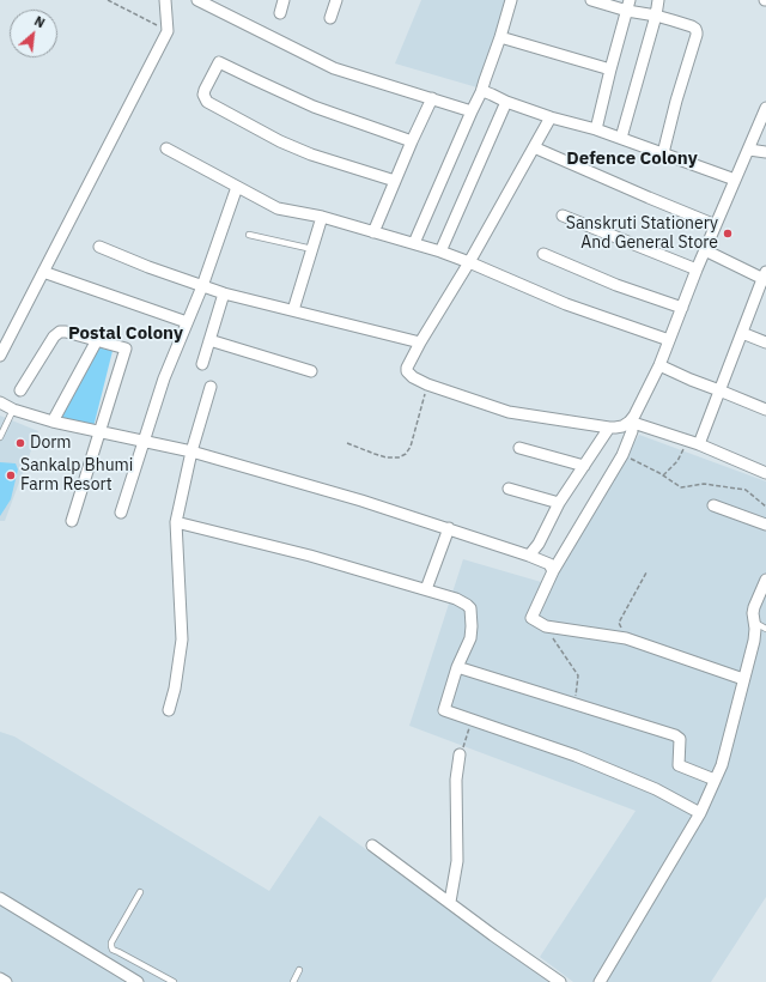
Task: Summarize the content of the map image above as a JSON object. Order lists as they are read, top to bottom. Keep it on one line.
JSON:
{"districts":["Defence Colony","Postal Colony"],"places":["Sanskruti Stationery And General Store","Dorm","Sankalp Bhumi Farm Resort"],"north":"top right"}
